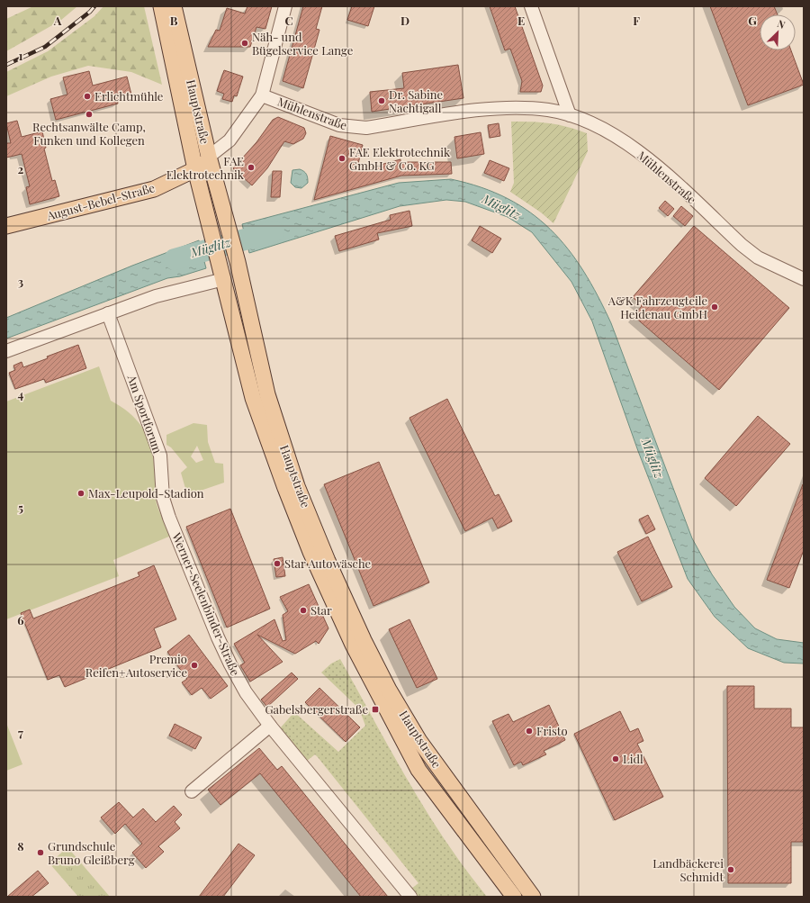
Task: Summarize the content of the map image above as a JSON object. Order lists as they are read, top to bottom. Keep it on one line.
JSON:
{"streets":{"main road":["Hauptstraße","August-Bebel-Straße"],"street":["Mühlenstraße","Am Sportforum","Werner-Seelenbinder-Straße"]},"crossings":[["Hauptstraße","August-Bebel-Straße"],["Mühlenstraße","August-Bebel-Straße"],["Am Sportforum","Werner-Seelenbinder-Straße"]],"water":["Müglitz"],"places":{"other":["Näh- und Bügelservice Lange","Erlichtmühle","Dr. Sabine Nachtigall","Rechtsanwälte Camp, Funken und Kollegen","FAE Elektrotechnik GmbH & Co. KG","FAE Elektrotechnik","A&K Fahrzeugteile Heidenau GmbH","Max-Leupold-Stadion","Star Autowäsche","Star","Premio Reifen+Autoservice","Fristo","Lidl","Grundschule Bruno Gleißberg","Landbäckerei Schmidt"],"transit":["Gabelsbergerstraße"]},"north":"top right","grid":{"columns":["A","B","C","D","E","F","G"],"rows":["1","2","3","4","5","6","7","8"]}}
